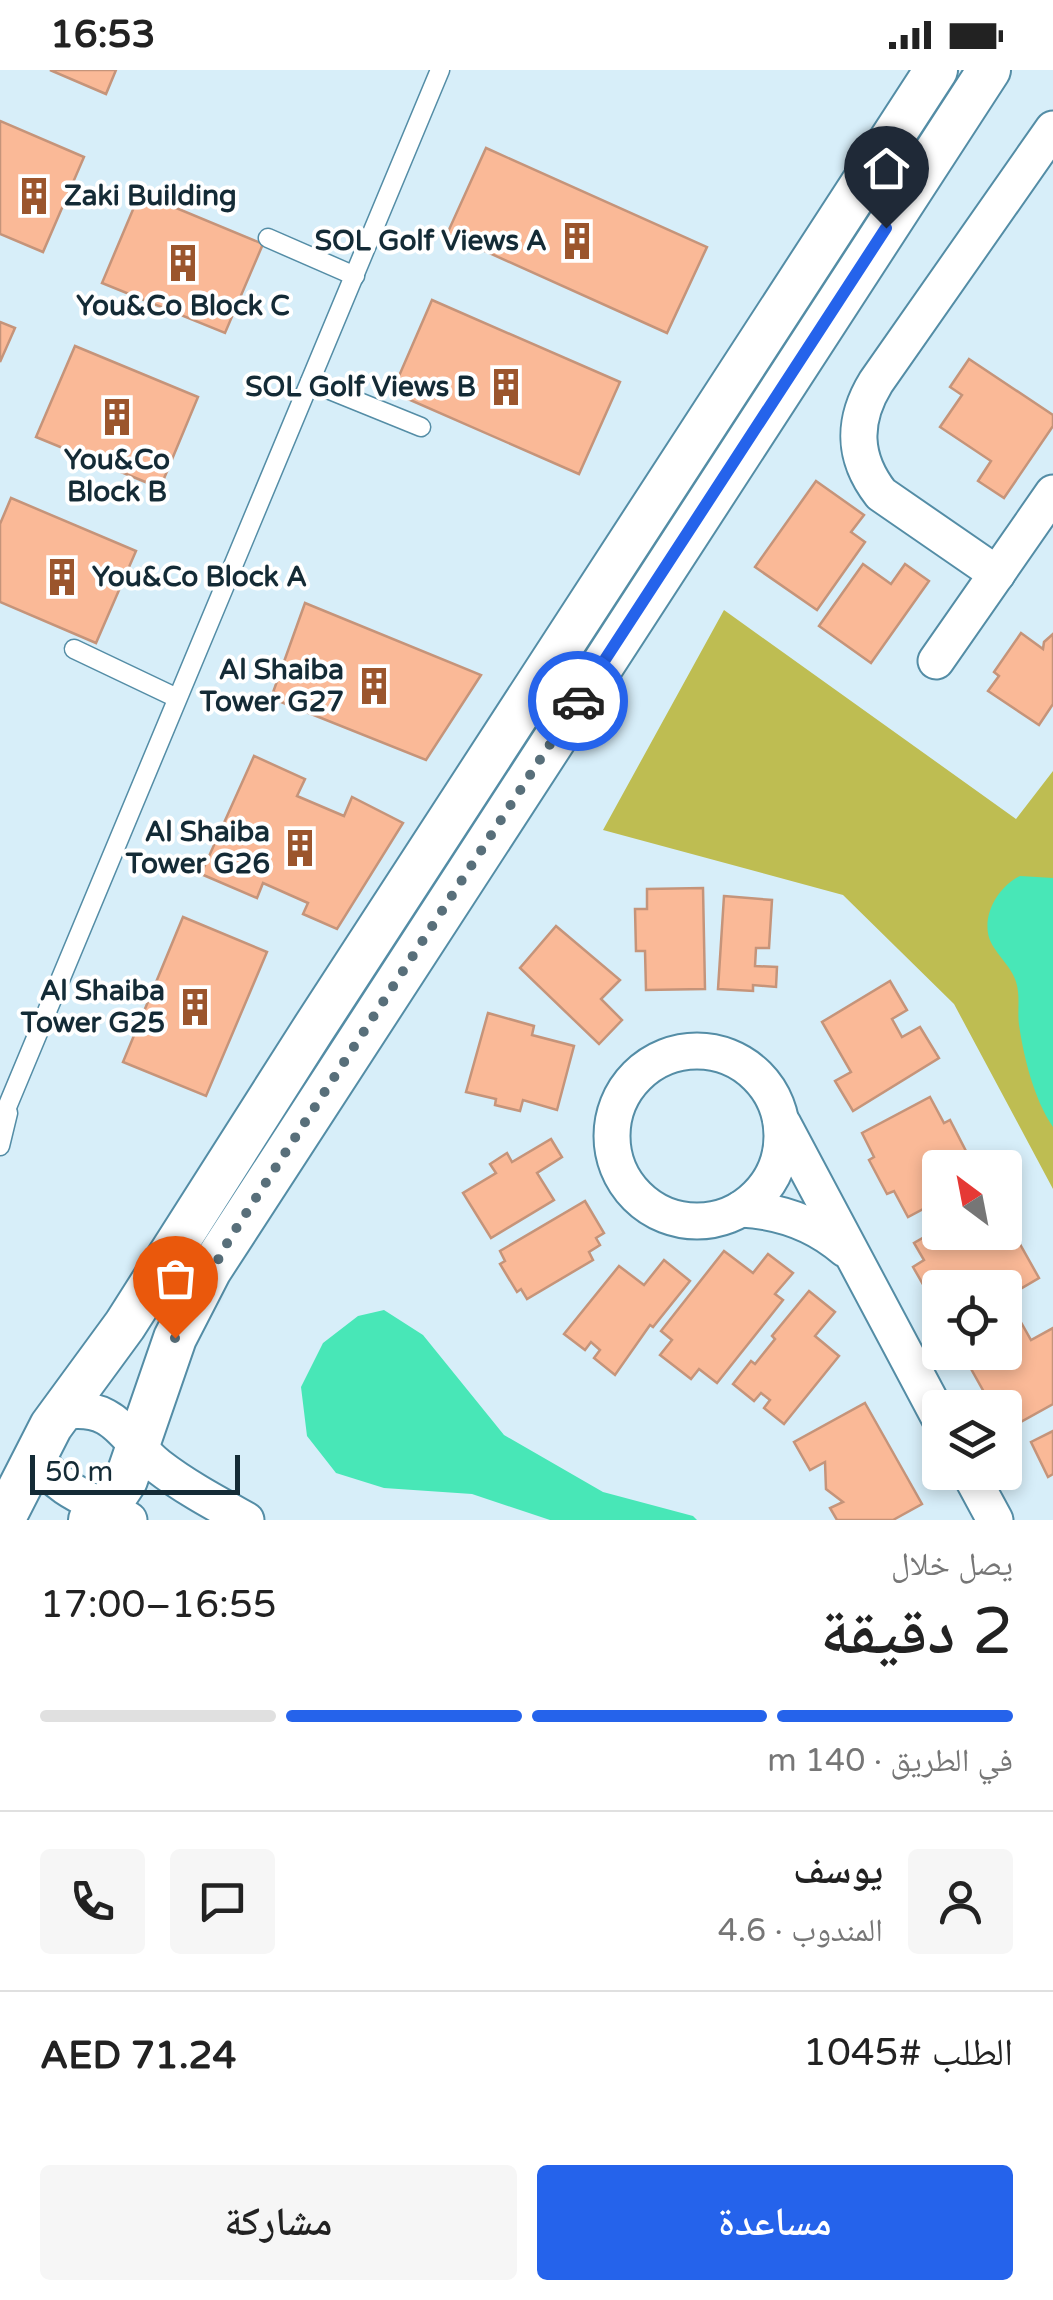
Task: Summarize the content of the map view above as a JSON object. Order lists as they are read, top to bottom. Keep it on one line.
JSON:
{"places":{"building":["Zaki Building","SOL Golf Views A","You&Co Block C","SOL Golf Views B","You&Co Block B","You&Co Block A","Al Shaiba Tower G27","Al Shaiba Tower G26","Al Shaiba Tower G25"]},"scale_bar":"50 m","north":"top left","page":{"status":"16:53","scale":"50 m","heading":["2 دقيقة","يصل خلال","16:55–17:00"],"panel":["يوسف","المندوب · 4.6","الطلب #1045","AED 71.24"],"bar":"في الطريق · 140 m","buttons":["مساعدة","مشاركة"]}}
